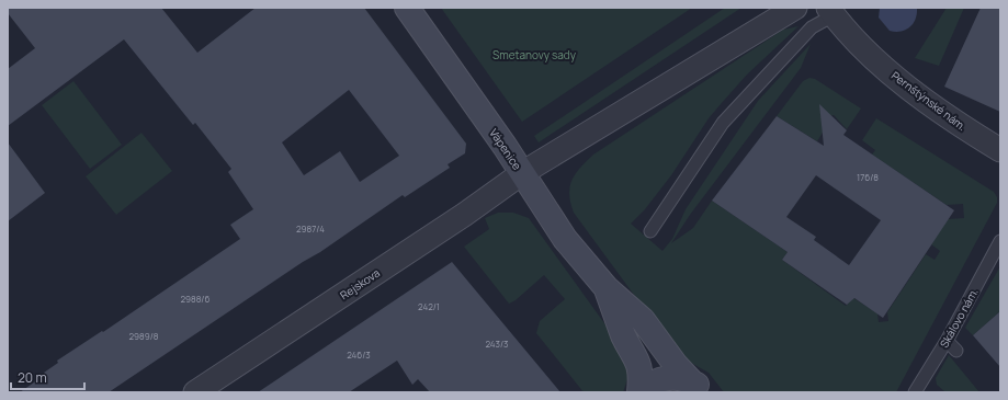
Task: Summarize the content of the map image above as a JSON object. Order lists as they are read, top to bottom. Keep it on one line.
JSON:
{"streets":{"main road":["Vápenice"],"street":["Pernštýnské nám.","Rejskova"],"lane":["Skálovo nám."]},"crossings":[["Vápenice","Rejskova"]],"parks":["Smetanovy sady"],"house_numbers":["176/8","2987/4","2988/6","242/1","2989/8","243/3","246/3"],"scale_bar":"20 m"}
